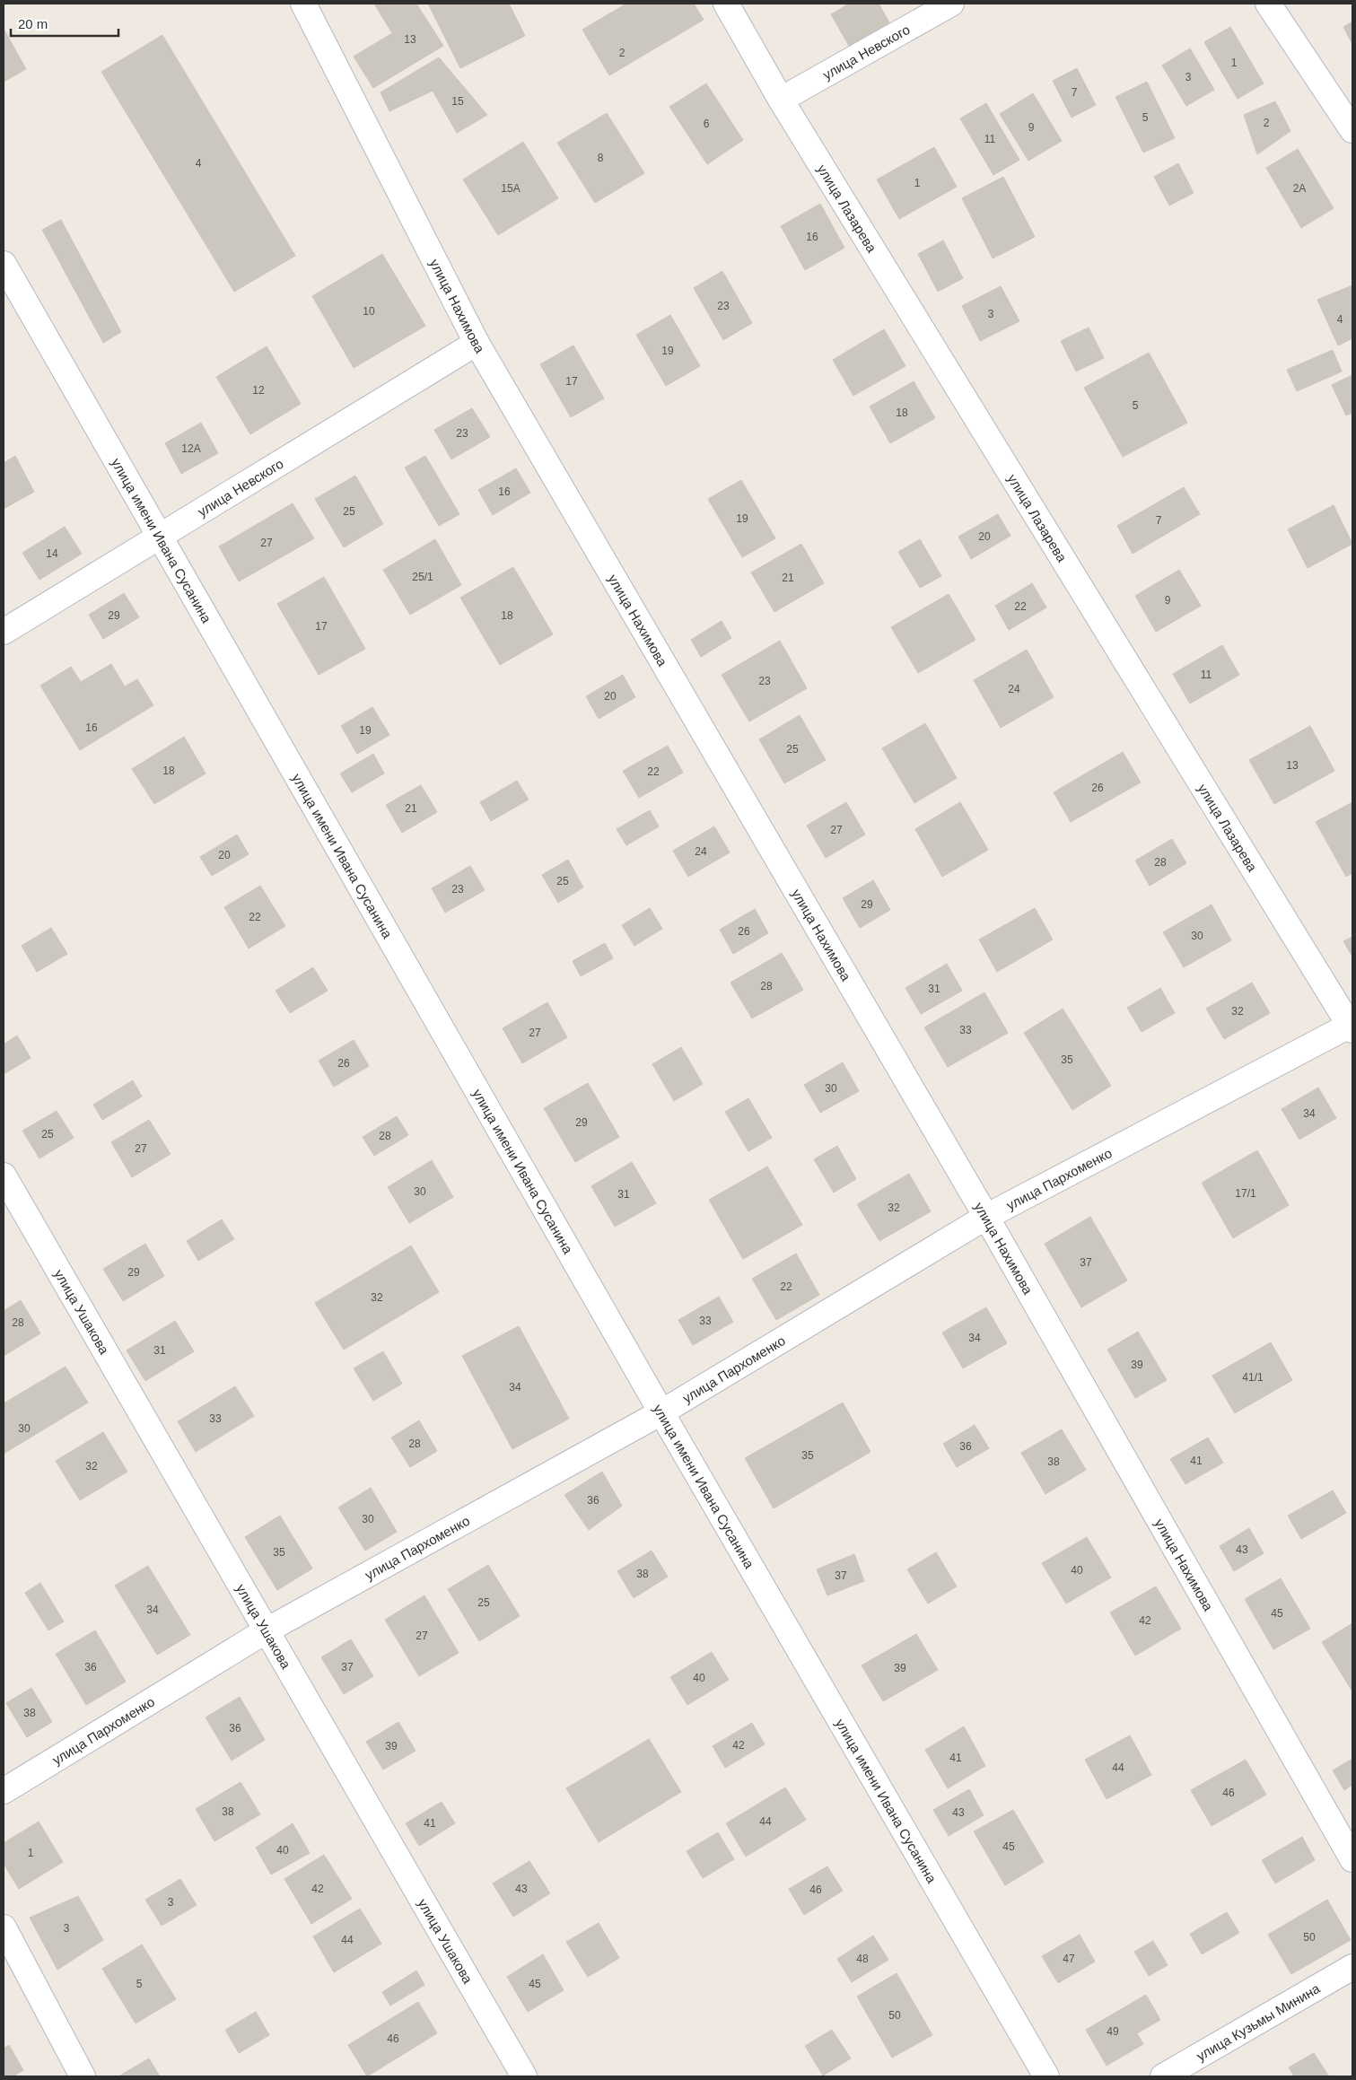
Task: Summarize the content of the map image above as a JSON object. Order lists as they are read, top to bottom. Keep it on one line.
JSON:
{"streets":{"street":["улица Невского","улица Лазарева","улица Нахимова","улица имени Ивана Сусанина","улица Пархоменко","улица Ушакова","улица Кузьмы Минина"]},"crossings":[["улица Невского","улица Лазарева"],["улица Невского","улица Нахимова"],["улица Невского","улица имени Ивана Сусанина"],["улица Лазарева","улица Пархоменко"],["улица Нахимова","улица Пархоменко"],["улица имени Ивана Сусанина","улица Пархоменко"],["улица Пархоменко","улица Ушакова"]],"house_numbers":["13","2","1","3","7","15","5","2","6","9","11","8","4","1","15А","2А","16","23","10","3","4","19","17","12","5","18","23","12А","16","25","19","7","20","27","14","25/1","21","9","22","29","18","17","11","23","24","20","16","19","25","13","18","22","26","21","27","24","20","28","25","23","29","22","26","30","28","31","32","33","27","35","26","30","34","29","25","28","27","30","17/1","31","32","37","29","22","32","33","28","34","31","39","41/1","34","33","30","28","36","35","41","38","32","36","30","43","35","40","38","37","25","34","45","42","27","36","37","39","40","38","36","42","39","41","44","46","38","43","44","41","45","40","1","42","43","46","3","3","50","44","48","47","5","45","50","49","46"],"scale_bar":"20 m"}
